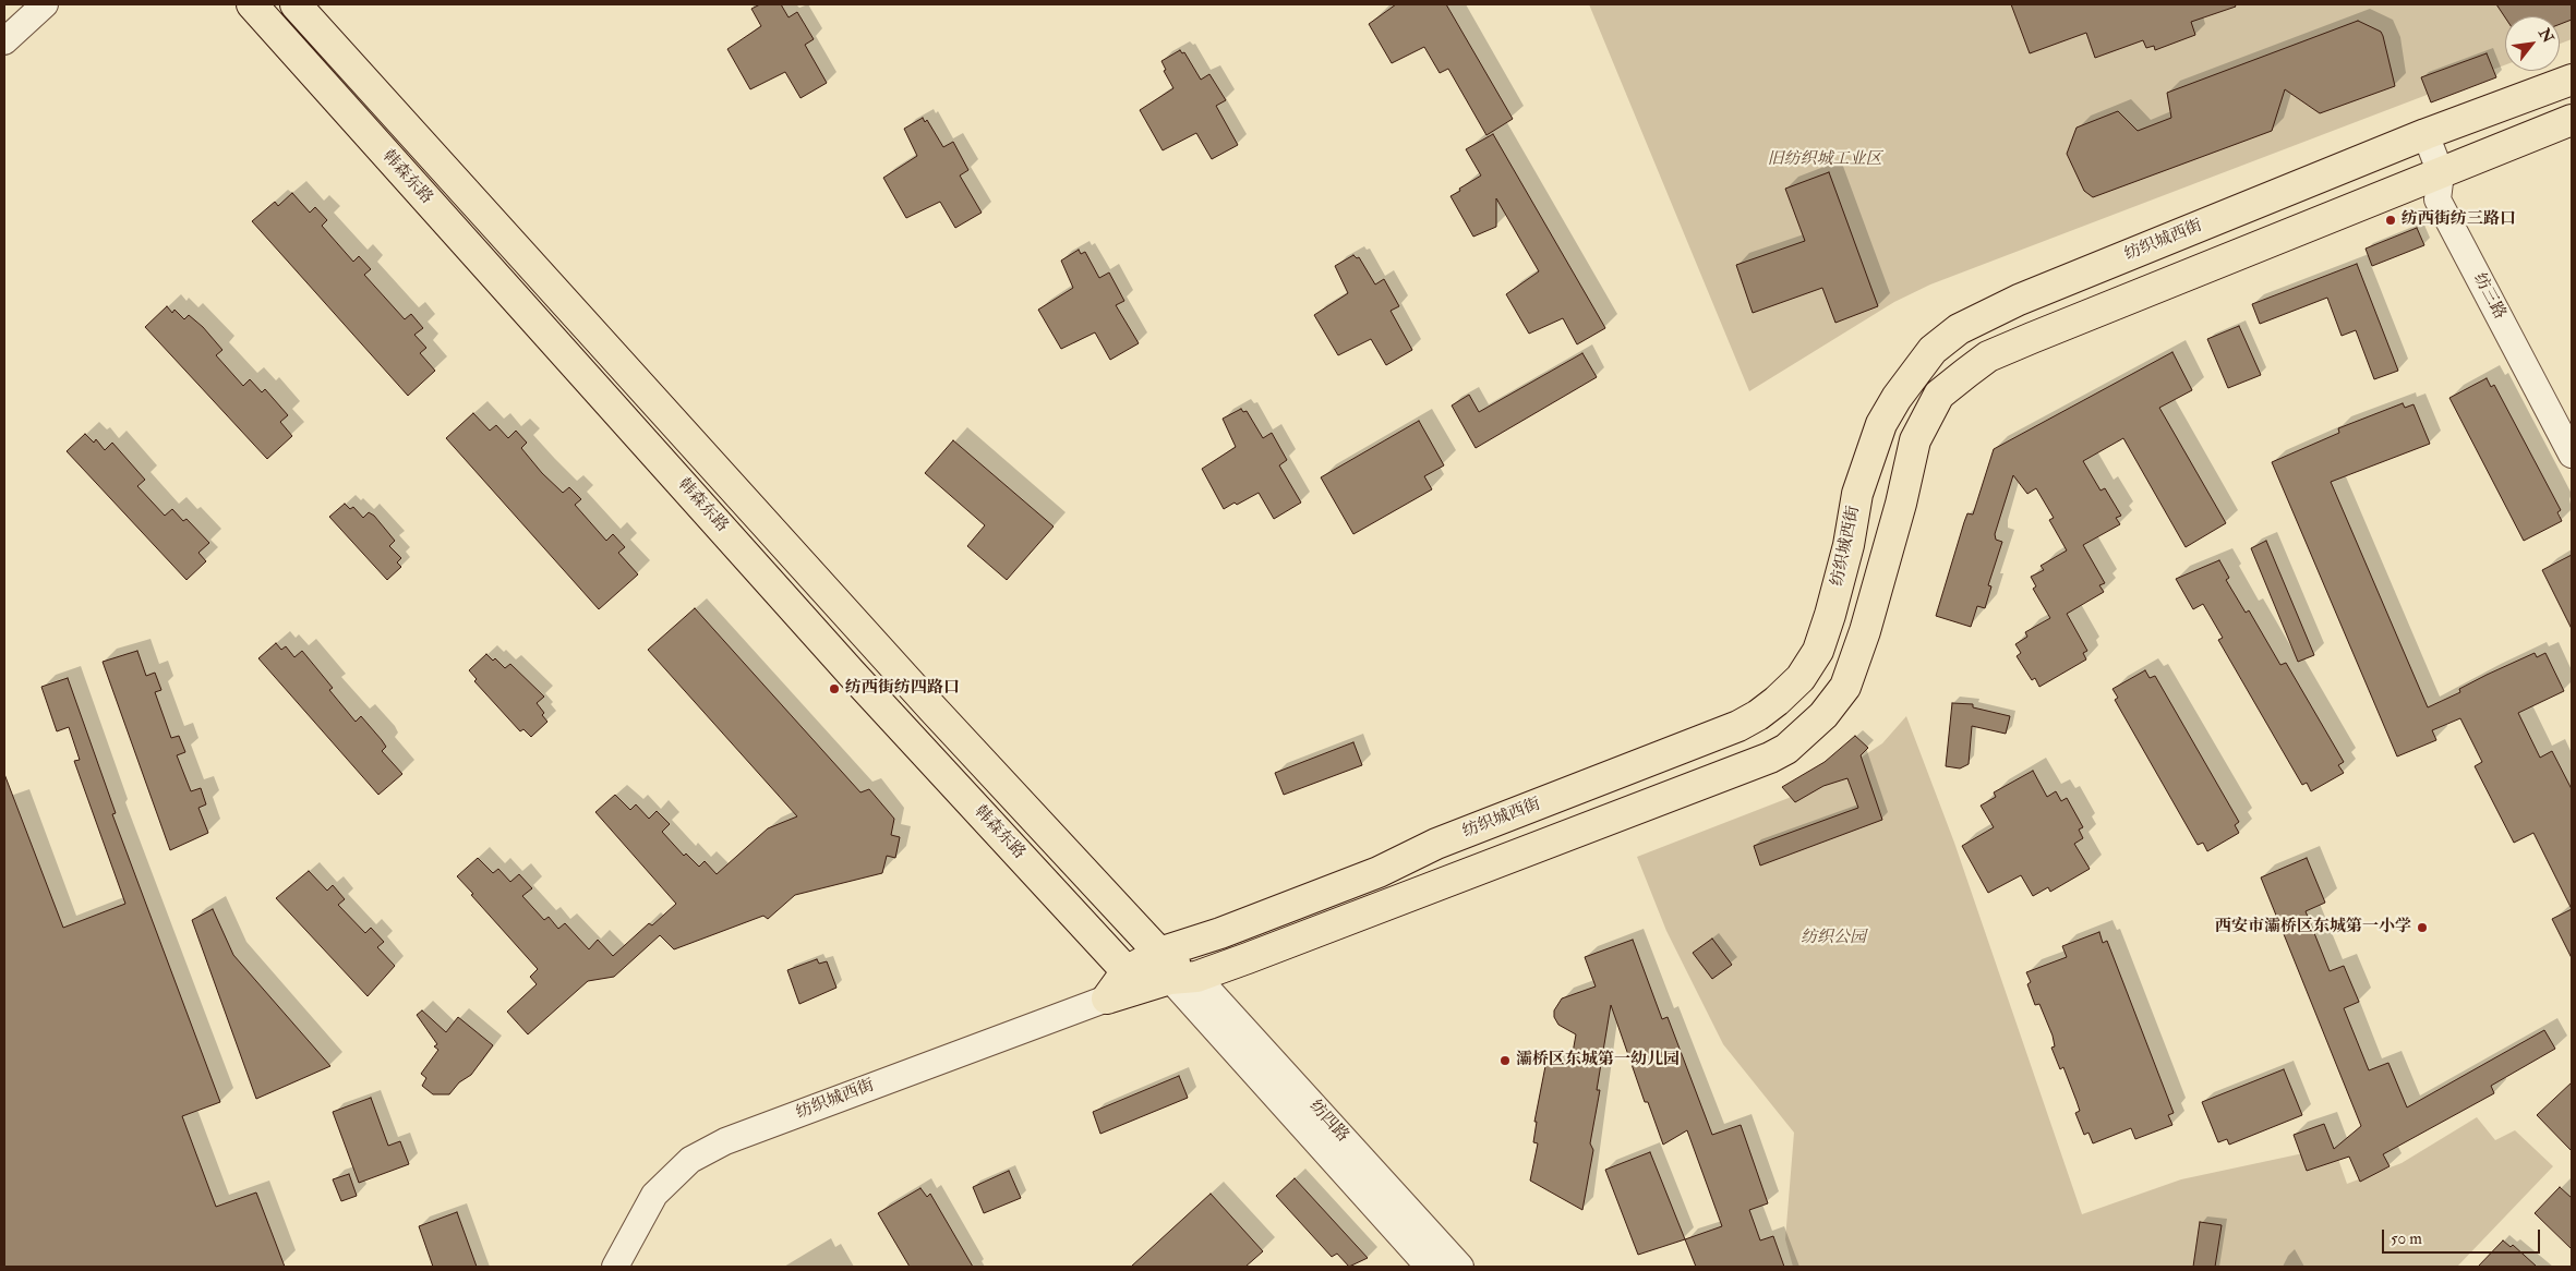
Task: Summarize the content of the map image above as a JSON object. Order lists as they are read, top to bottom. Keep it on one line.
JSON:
{"streets":{"main road":["韩森东路","纺织城西街"],"street":["纺三路","纺四路"]},"crossings":[["韩森东路","纺织城西街"],["韩森东路","纺四路"],["纺织城西街","纺三路"],["纺织城西街","纺四路"]],"parks":["旧纺织城工业区","纺织公园"],"places":["纺西街纺三路口","纺西街纺四路口","西安市灞桥区东城第一小学","灞桥区东城第一幼儿园"],"scale_bar":"50 m","north":"top right"}
